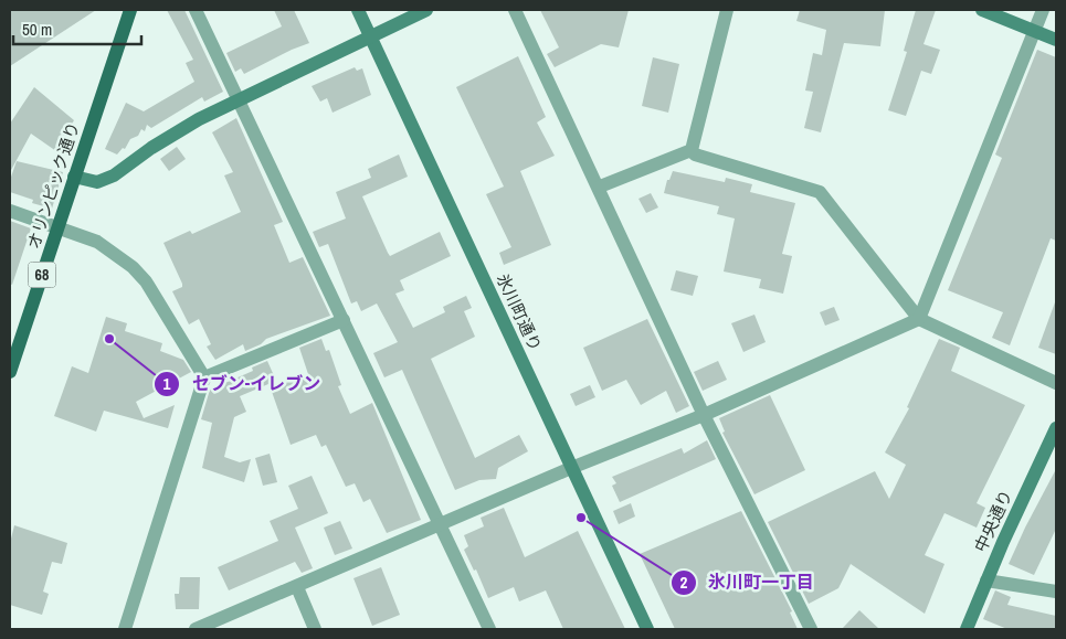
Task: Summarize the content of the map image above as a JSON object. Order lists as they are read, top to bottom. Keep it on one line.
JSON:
{"streets":{"main road":["オリンピック通り","68"],"street":["氷川町通り","中央通り"]},"places":["セブン-イレブン","氷川町一丁目"],"scale_bar":"50 m"}
